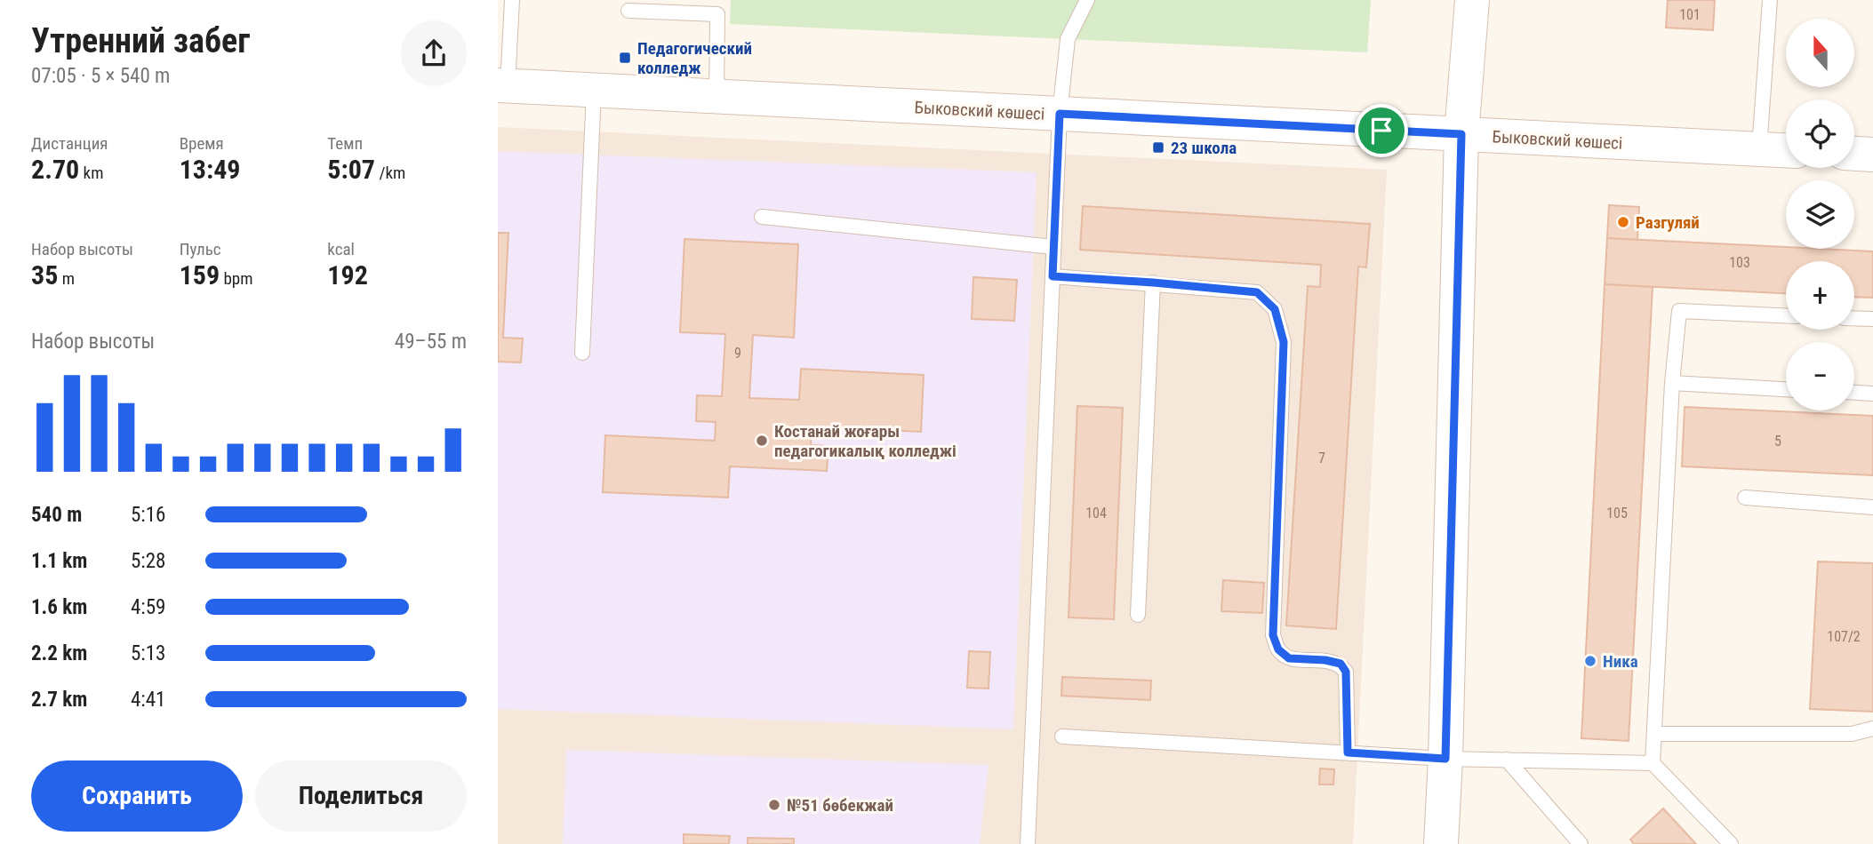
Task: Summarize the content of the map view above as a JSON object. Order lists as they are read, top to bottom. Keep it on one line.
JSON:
{"streets":{"main road":["Быковский көшесі"]},"places":{"transit":["Педагогический колледж","23 школа"],"other":["Разгуляй","Костанай жоғары педагогикалық колледжі","Ника","№51 бөбекжай"]},"house_numbers":["101","103","9","5","7","104","105","107/2"],"north":"top","page":{"heading":["Утренний забег","07:05 · 5 × 540 m"],"map_buttons":["+","−"],"stats":[["Дистанция","2.70 km"],["Время","13:49"],["Темп","5:07 /km"],["Набор высоты","35 m"],["Пульс","159 bpm"],["kcal","192"]],"chart":["Набор высоты","49–55 m"],"list":[{"name":"540 m","note":"5:16"},{"name":"1.1 km","note":"5:28"},{"name":"1.6 km","note":"4:59"},{"name":"2.2 km","note":"5:13"},{"name":"2.7 km","note":"4:41"}],"buttons":["Сохранить","Поделиться"]}}
